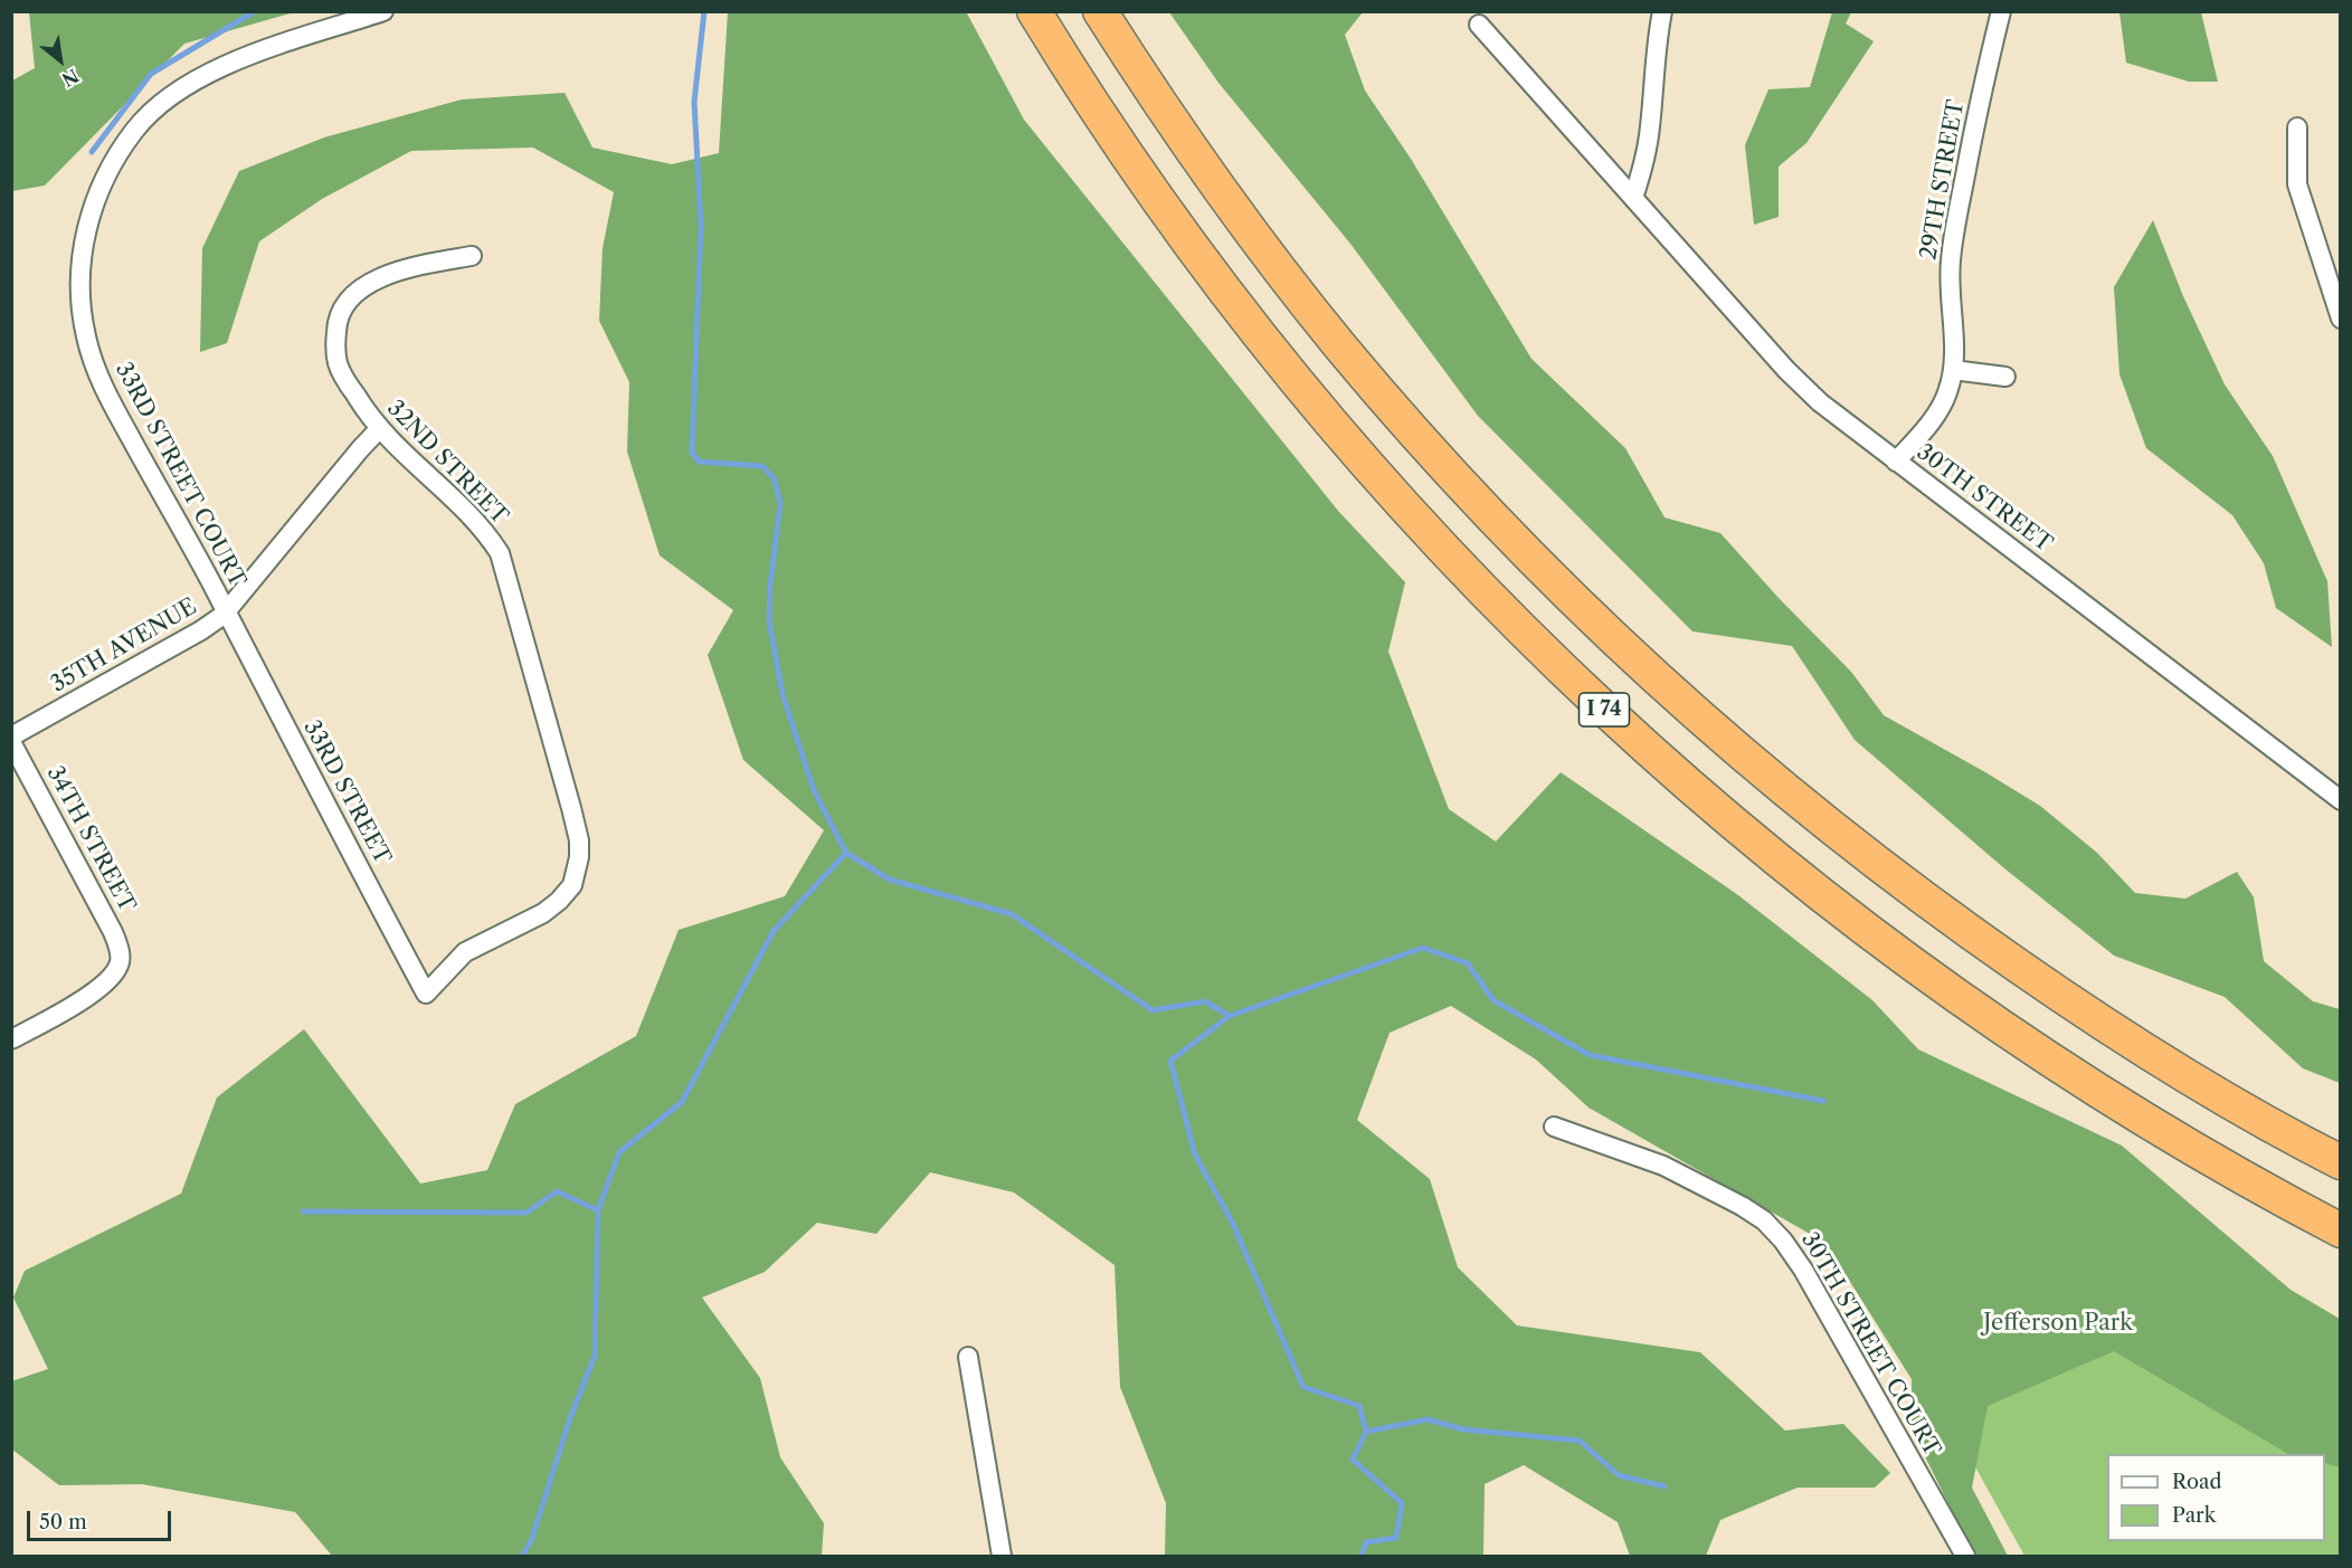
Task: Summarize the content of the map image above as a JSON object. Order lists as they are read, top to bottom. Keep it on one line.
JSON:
{"streets":{"highway":["I 74"],"street":["29TH STREET","32ND STREET","33RD STREET COURT","30TH STREET","35TH AVENUE","33RD STREET","34TH STREET","30TH STREET COURT"]},"crossings":[["29TH STREET","30TH STREET"],["32ND STREET","35TH AVENUE"],["32ND STREET","33RD STREET"],["33RD STREET COURT","35TH AVENUE"],["33RD STREET COURT","33RD STREET"],["35TH AVENUE","33RD STREET"]],"parks":["Jefferson Park"],"legend":["Road","Park"],"scale_bar":"50 m","north":"bottom right"}
